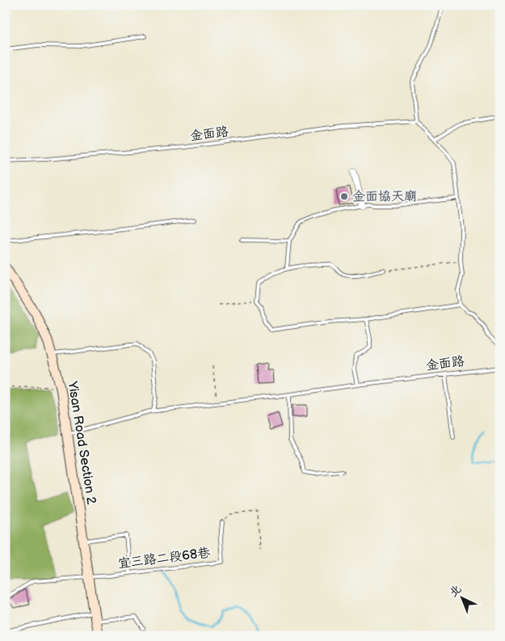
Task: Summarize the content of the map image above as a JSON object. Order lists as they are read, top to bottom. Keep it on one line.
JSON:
{"streets":{"street":["Yisan Road Section 2"],"lane":["金面路","宜三路二段68巷"]},"crossings":[["金面路","Yisan Road Section 2"],["Yisan Road Section 2","宜三路二段68巷"]],"places":["金面協天廟"],"north":"top left"}
